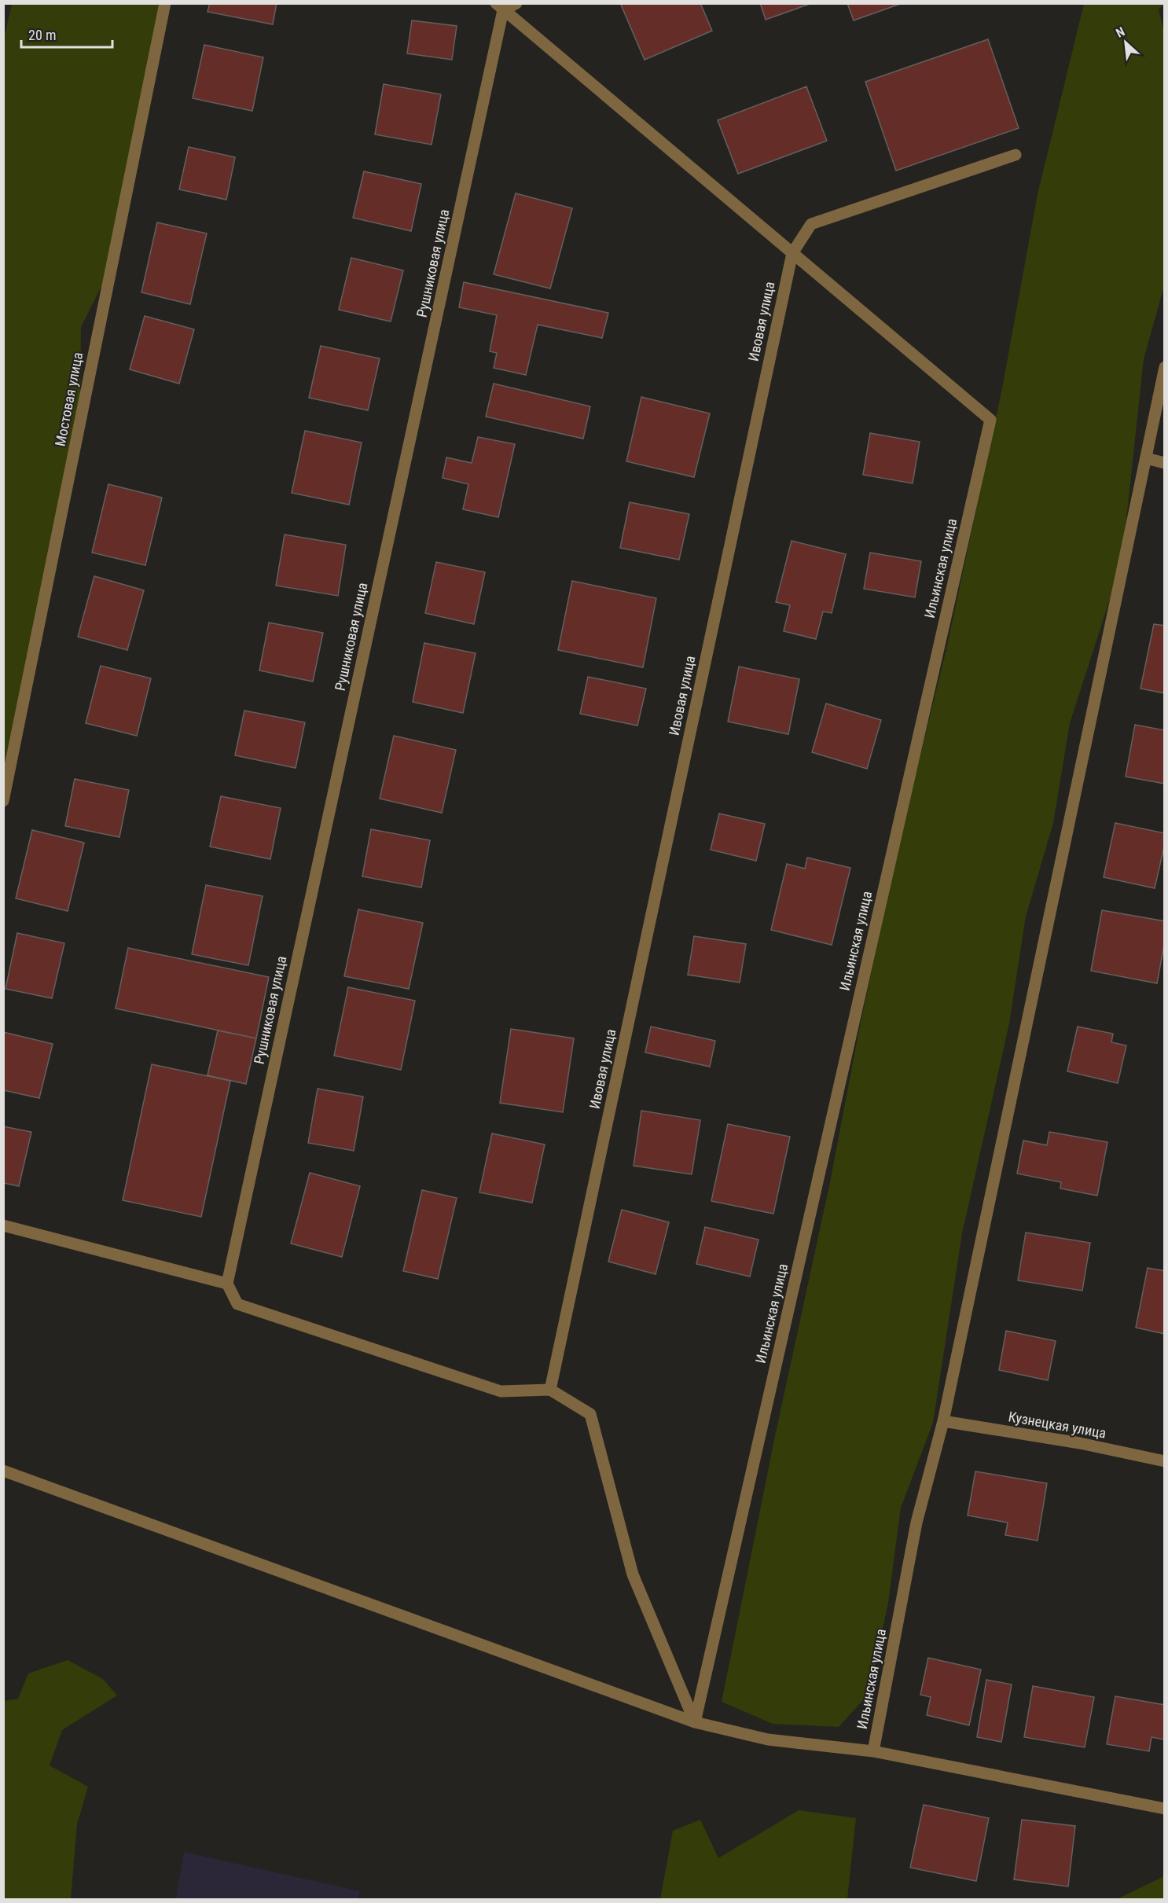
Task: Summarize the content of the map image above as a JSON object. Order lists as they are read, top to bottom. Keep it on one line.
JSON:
{"streets":{"street":["Рушниковая улица","Ивовая улица","Мостовая улица","Ильинская улица","Кузнецкая улица"]},"crossings":[["Ивовая улица","Ильинская улица"],["Ильинская улица","Кузнецкая улица"]],"scale_bar":"20 m","north":"top left"}
